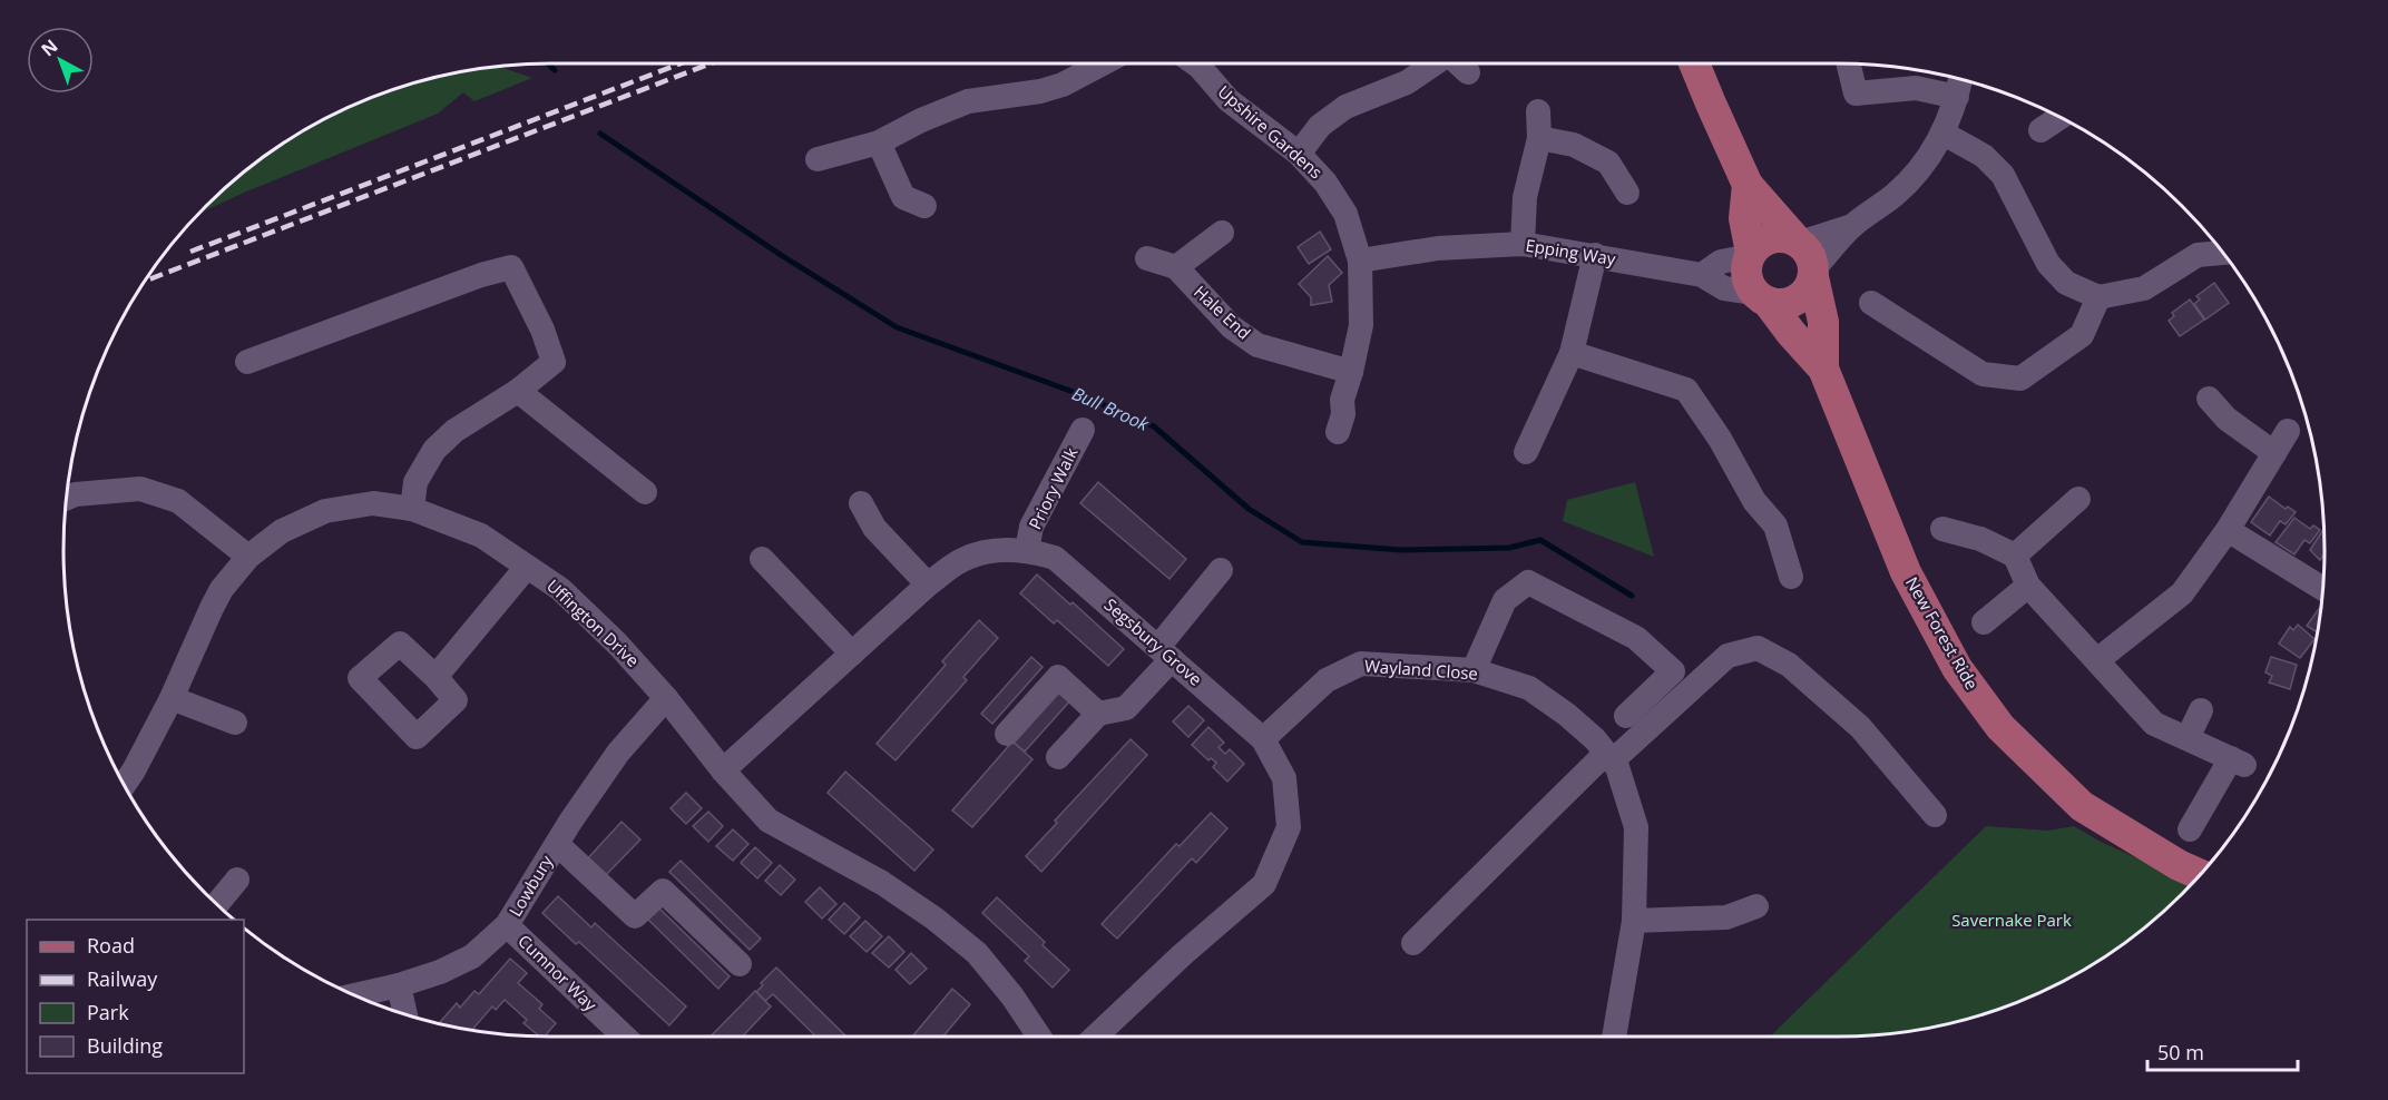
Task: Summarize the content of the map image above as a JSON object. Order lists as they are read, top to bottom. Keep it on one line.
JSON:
{"streets":{"main road":["New Forest Ride"],"street":["Upshire Gardens","Epping Way","Hale End","Priory Walk","Uffington Drive","Segsbury Grove","Wayland Close","Lowbury","Cumnor Way"]},"crossings":[["Upshire Gardens","Epping Way"],["Epping Way","New Forest Ride"],["Priory Walk","Segsbury Grove"],["Uffington Drive","Segsbury Grove"],["Uffington Drive","Lowbury"],["Segsbury Grove","Wayland Close"],["Lowbury","Cumnor Way"]],"water":["Bull Brook"],"parks":["Savernake Park"],"legend":["Road","Railway","Park","Building"],"scale_bar":"50 m","north":"top left"}
